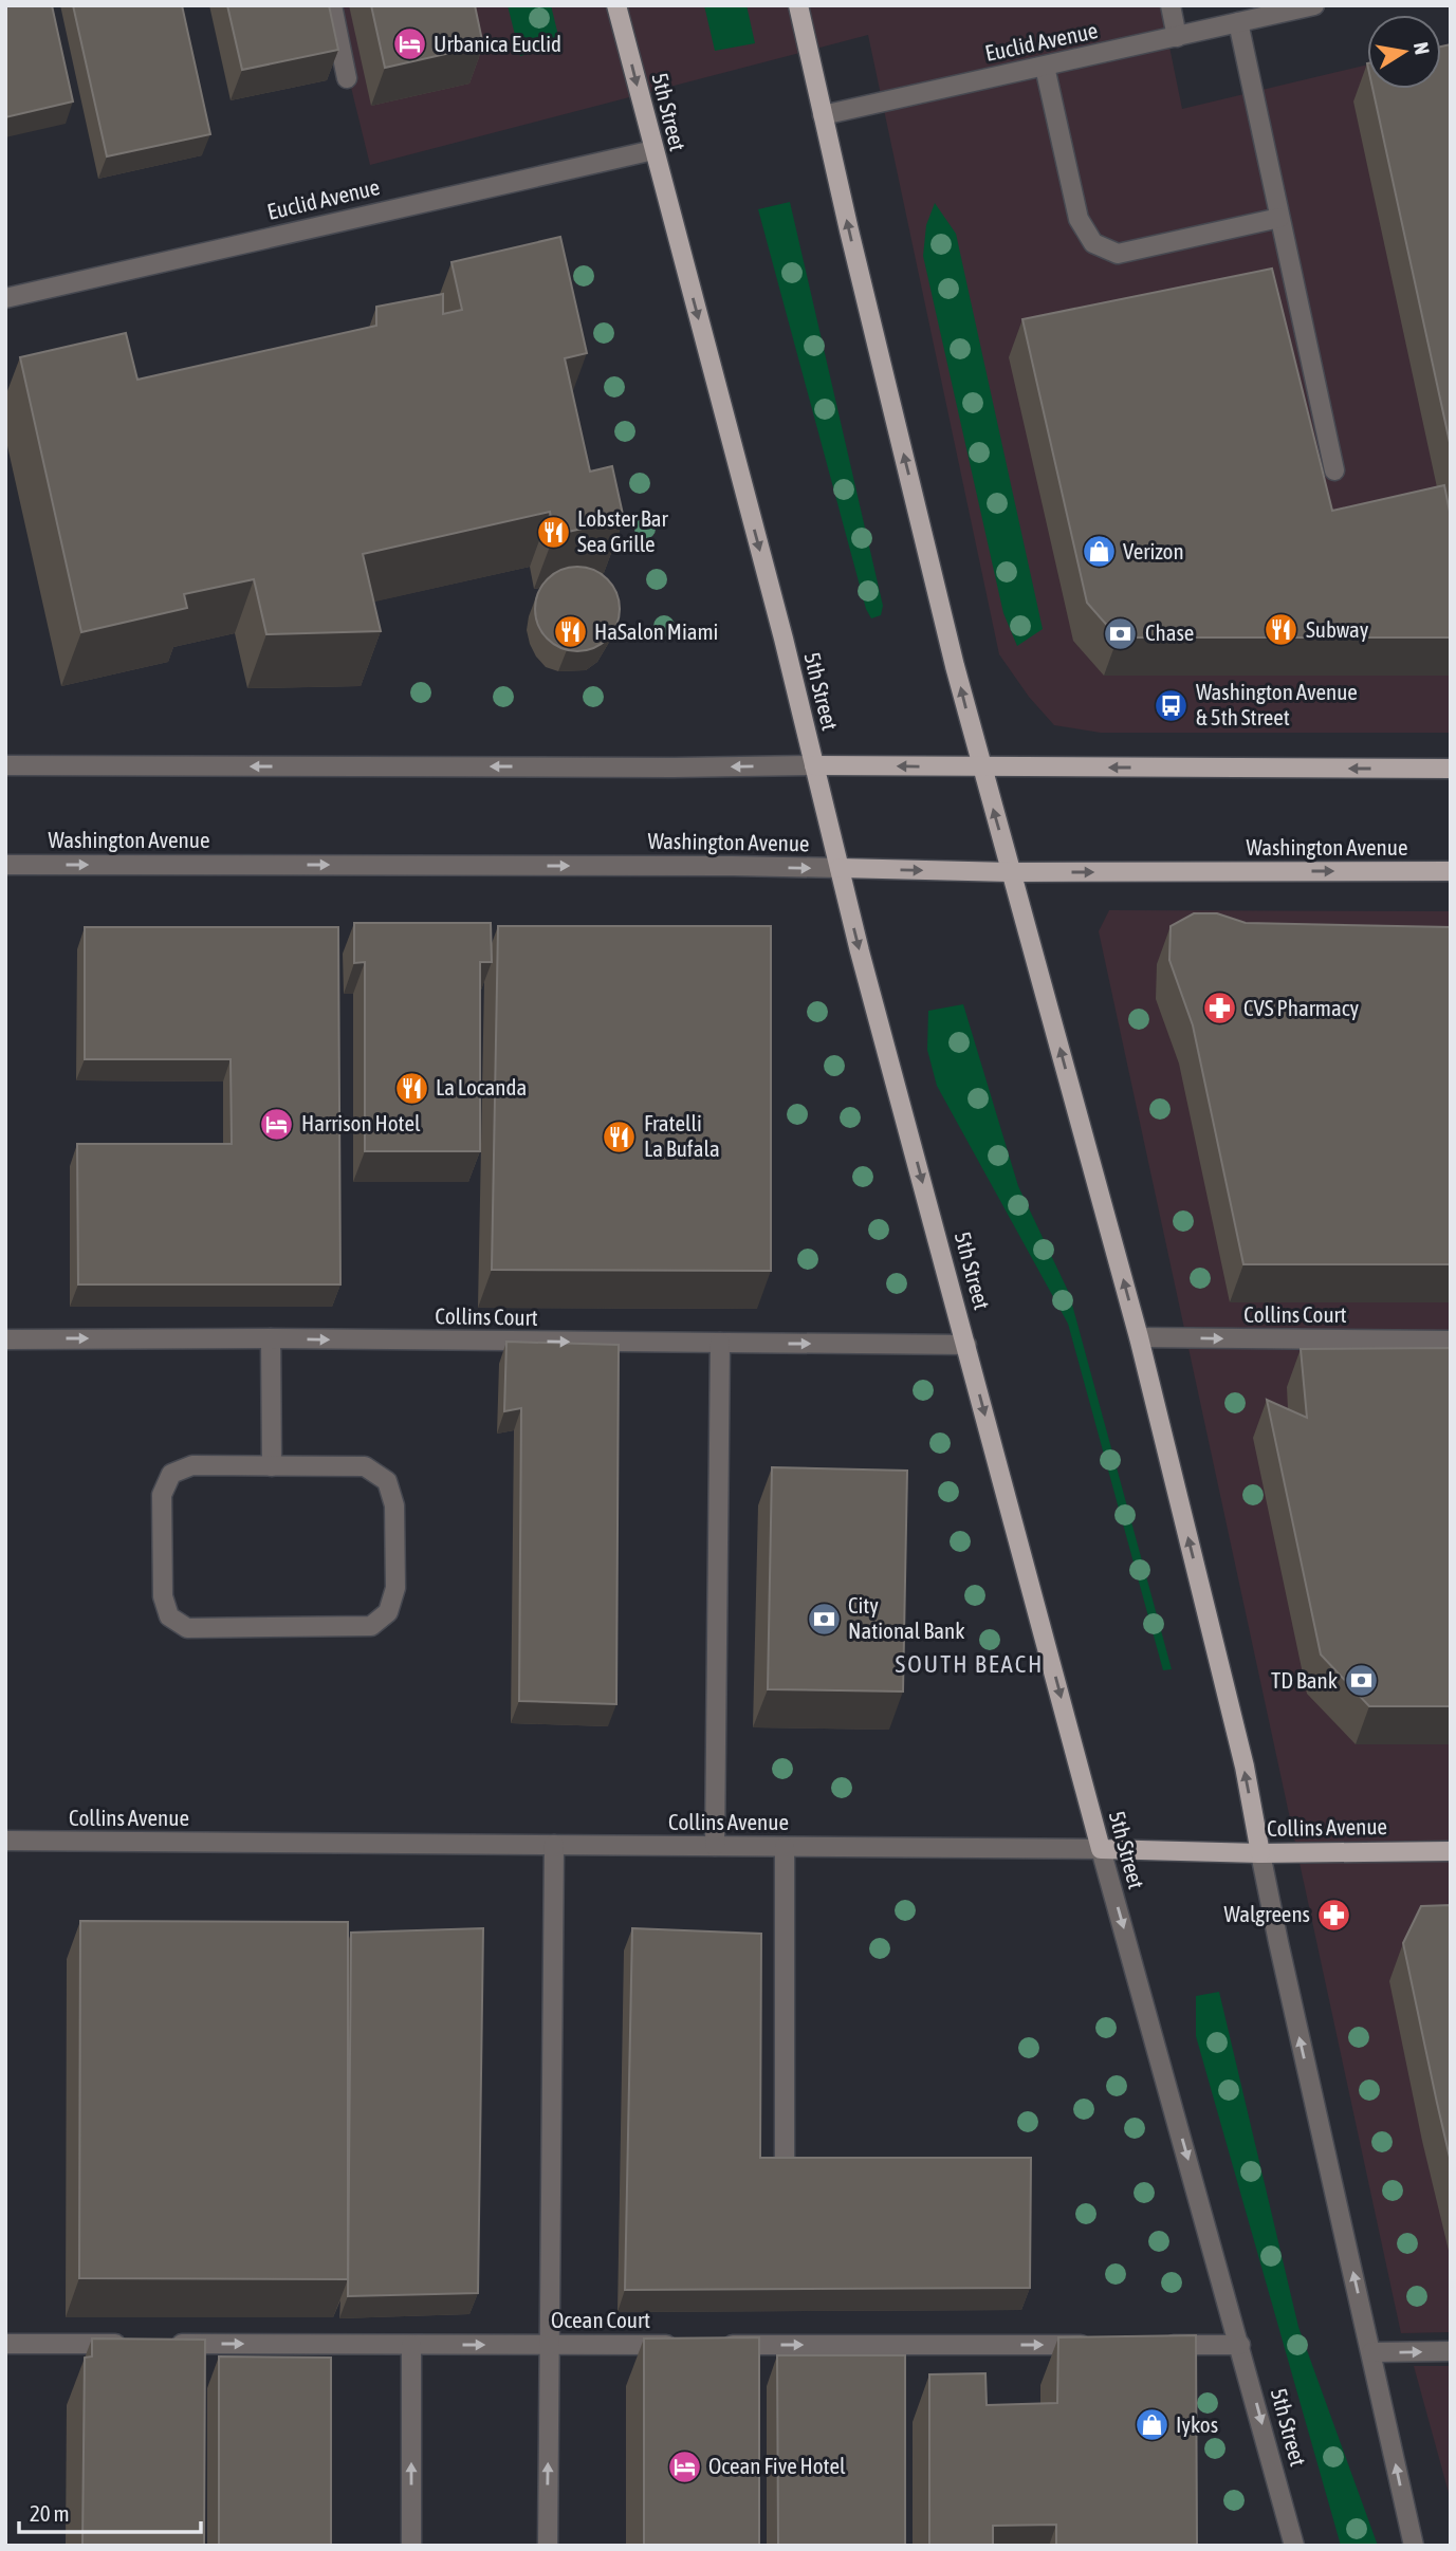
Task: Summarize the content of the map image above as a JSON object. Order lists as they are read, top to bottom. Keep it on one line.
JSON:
{"streets":{"main road":["5th Street","Washington Avenue","Collins Avenue"],"street":["Euclid Avenue","Collins Court","Ocean Court"]},"crossings":[["Euclid Avenue","5th Street"],["5th Street","Washington Avenue"],["5th Street","Collins Court"],["5th Street","Collins Avenue"]],"one_way":["Collins Court","Ocean Court"],"districts":["SOUTH BEACH"],"places":{"hotel":["Urbanica Euclid","Harrison Hotel","Ocean Five Hotel"],"restaurant":["Lobster Bar Sea Grille","Subway","HaSalon Miami","La Locanda","Fratelli La Bufala"],"shop":["Verizon","Iykos"],"bank":["Chase","City National Bank","TD Bank"],"bus stop":["Washington Avenue & 5th Street"],"pharmacy":["CVS Pharmacy","Walgreens"]},"scale_bar":"20 m","north":"right"}
